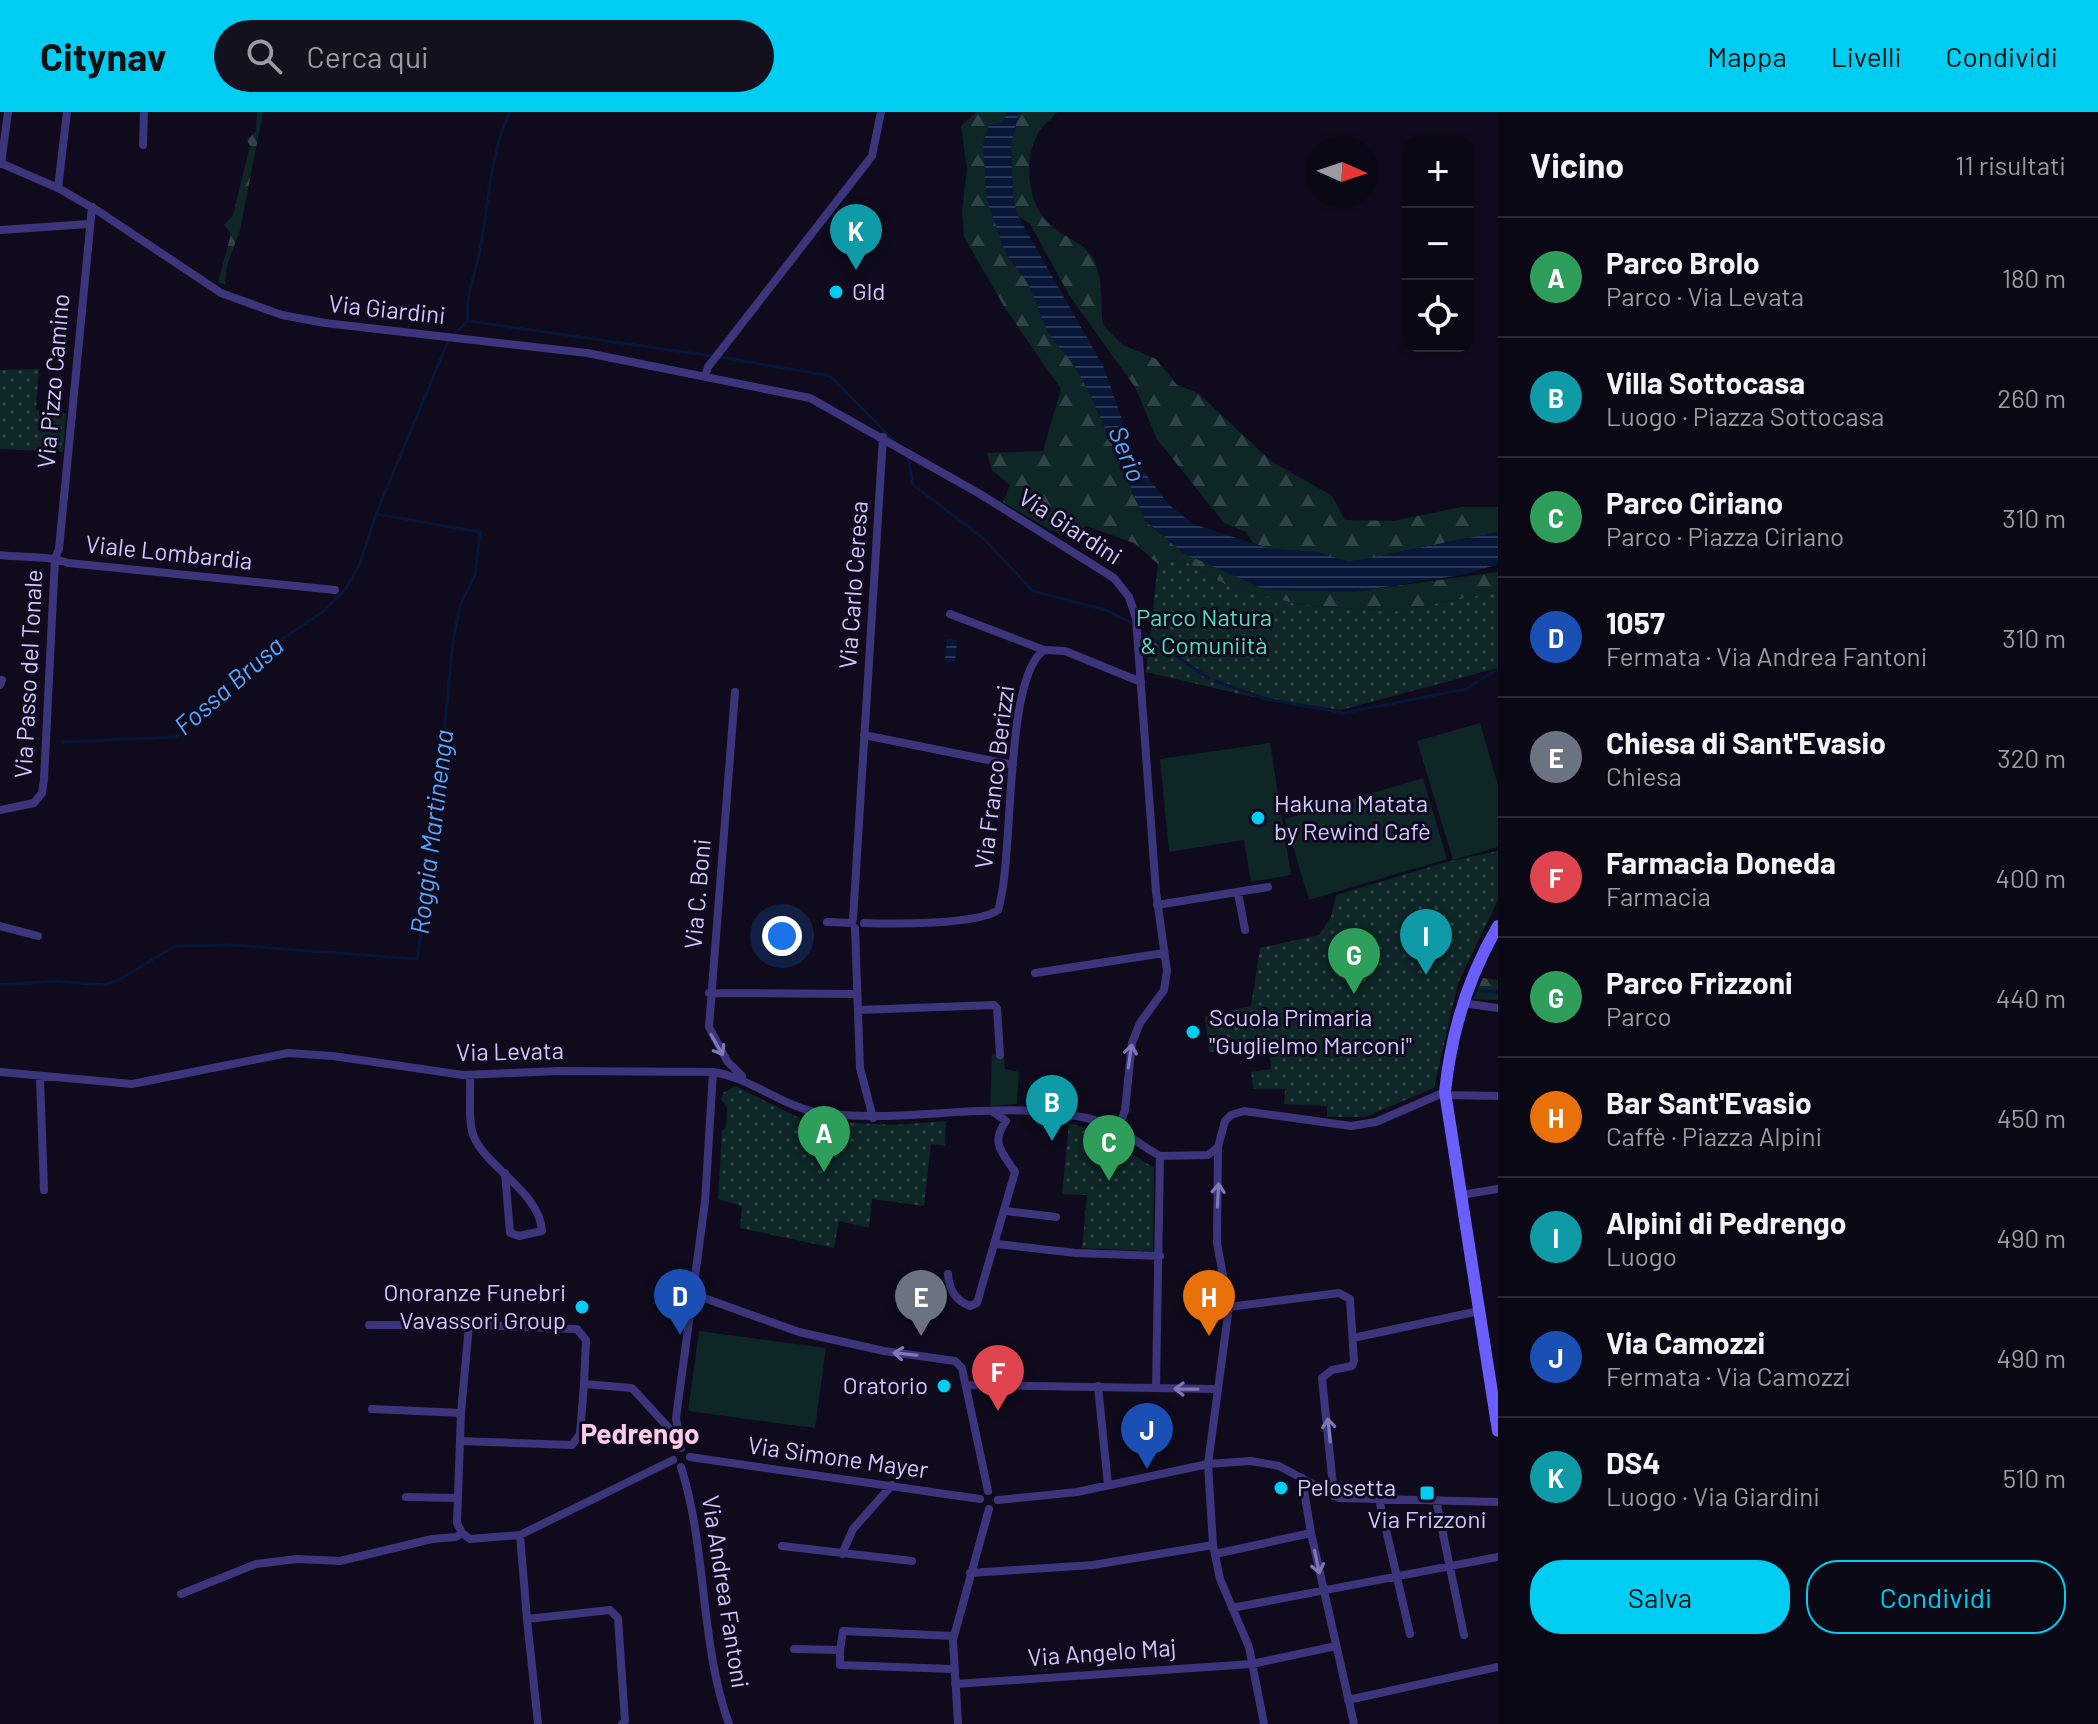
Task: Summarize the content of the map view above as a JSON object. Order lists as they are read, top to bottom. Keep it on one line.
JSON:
{"streets":{"street":["Via Giardini","Via Pizzo Camino","Viale Lombardia","Via Carlo Ceresa","Via Passo del Tonale","Via Franco Berizzi","Via C. Boni","Via Levata","Via Simone Mayer","Via Andrea Fantoni","Via Angelo Maj"]},"crossings":[["Via Giardini","Via Pizzo Camino"],["Via Giardini","Via Carlo Ceresa"],["Via Giardini","Via Levata"],["Via Pizzo Camino","Viale Lombardia"],["Via Pizzo Camino","Via Passo del Tonale"],["Viale Lombardia","Via Passo del Tonale"],["Via Carlo Ceresa","Via Franco Berizzi"],["Via Carlo Ceresa","Via Levata"],["Via C. Boni","Via Levata"]],"districts":["Pedrengo"],"water":["Serio","Fossa Brusa","Roggia Martinenga"],"parks":["Parco Natura & Comuniità"],"places":{"other":["Gld","Hakuna Matata by Rewind Cafè","Scuola Primaria \"Guglielmo Marconi\"","Onoranze Funebri Vavassori Group","Oratorio","Pelosetta"],"transit":["Via Frizzoni"]},"north":"right","page":{"header":"Citynav","search":"Cerca qui","nav":["Mappa","Livelli","Condividi"],"heading":["Vicino","11 risultati"],"map_buttons":["+","−"],"pins":["K","I","G","B","A","C","D","E","H","F","J"],"list":[{"mark":"A","name":"Parco Brolo","note":"Parco · Via Levata","value":"180 m"},{"mark":"B","name":"Villa Sottocasa","note":"Luogo · Piazza Sottocasa","value":"260 m"},{"mark":"C","name":"Parco Ciriano","note":"Parco · Piazza Ciriano","value":"310 m"},{"mark":"D","name":"1057","note":"Fermata · Via Andrea Fantoni","value":"310 m"},{"mark":"E","name":"Chiesa di Sant'Evasio","note":"Chiesa","value":"320 m"},{"mark":"F","name":"Farmacia Doneda","note":"Farmacia","value":"400 m"},{"mark":"G","name":"Parco Frizzoni","note":"Parco","value":"440 m"},{"mark":"H","name":"Bar Sant'Evasio","note":"Caffè · Piazza Alpini","value":"450 m"},{"mark":"I","name":"Alpini di Pedrengo","note":"Luogo","value":"490 m"},{"mark":"J","name":"Via Camozzi","note":"Fermata · Via Camozzi","value":"490 m"},{"mark":"K","name":"DS4","note":"Luogo · Via Giardini","value":"510 m"}],"buttons":["Salva","Condividi"]}}
